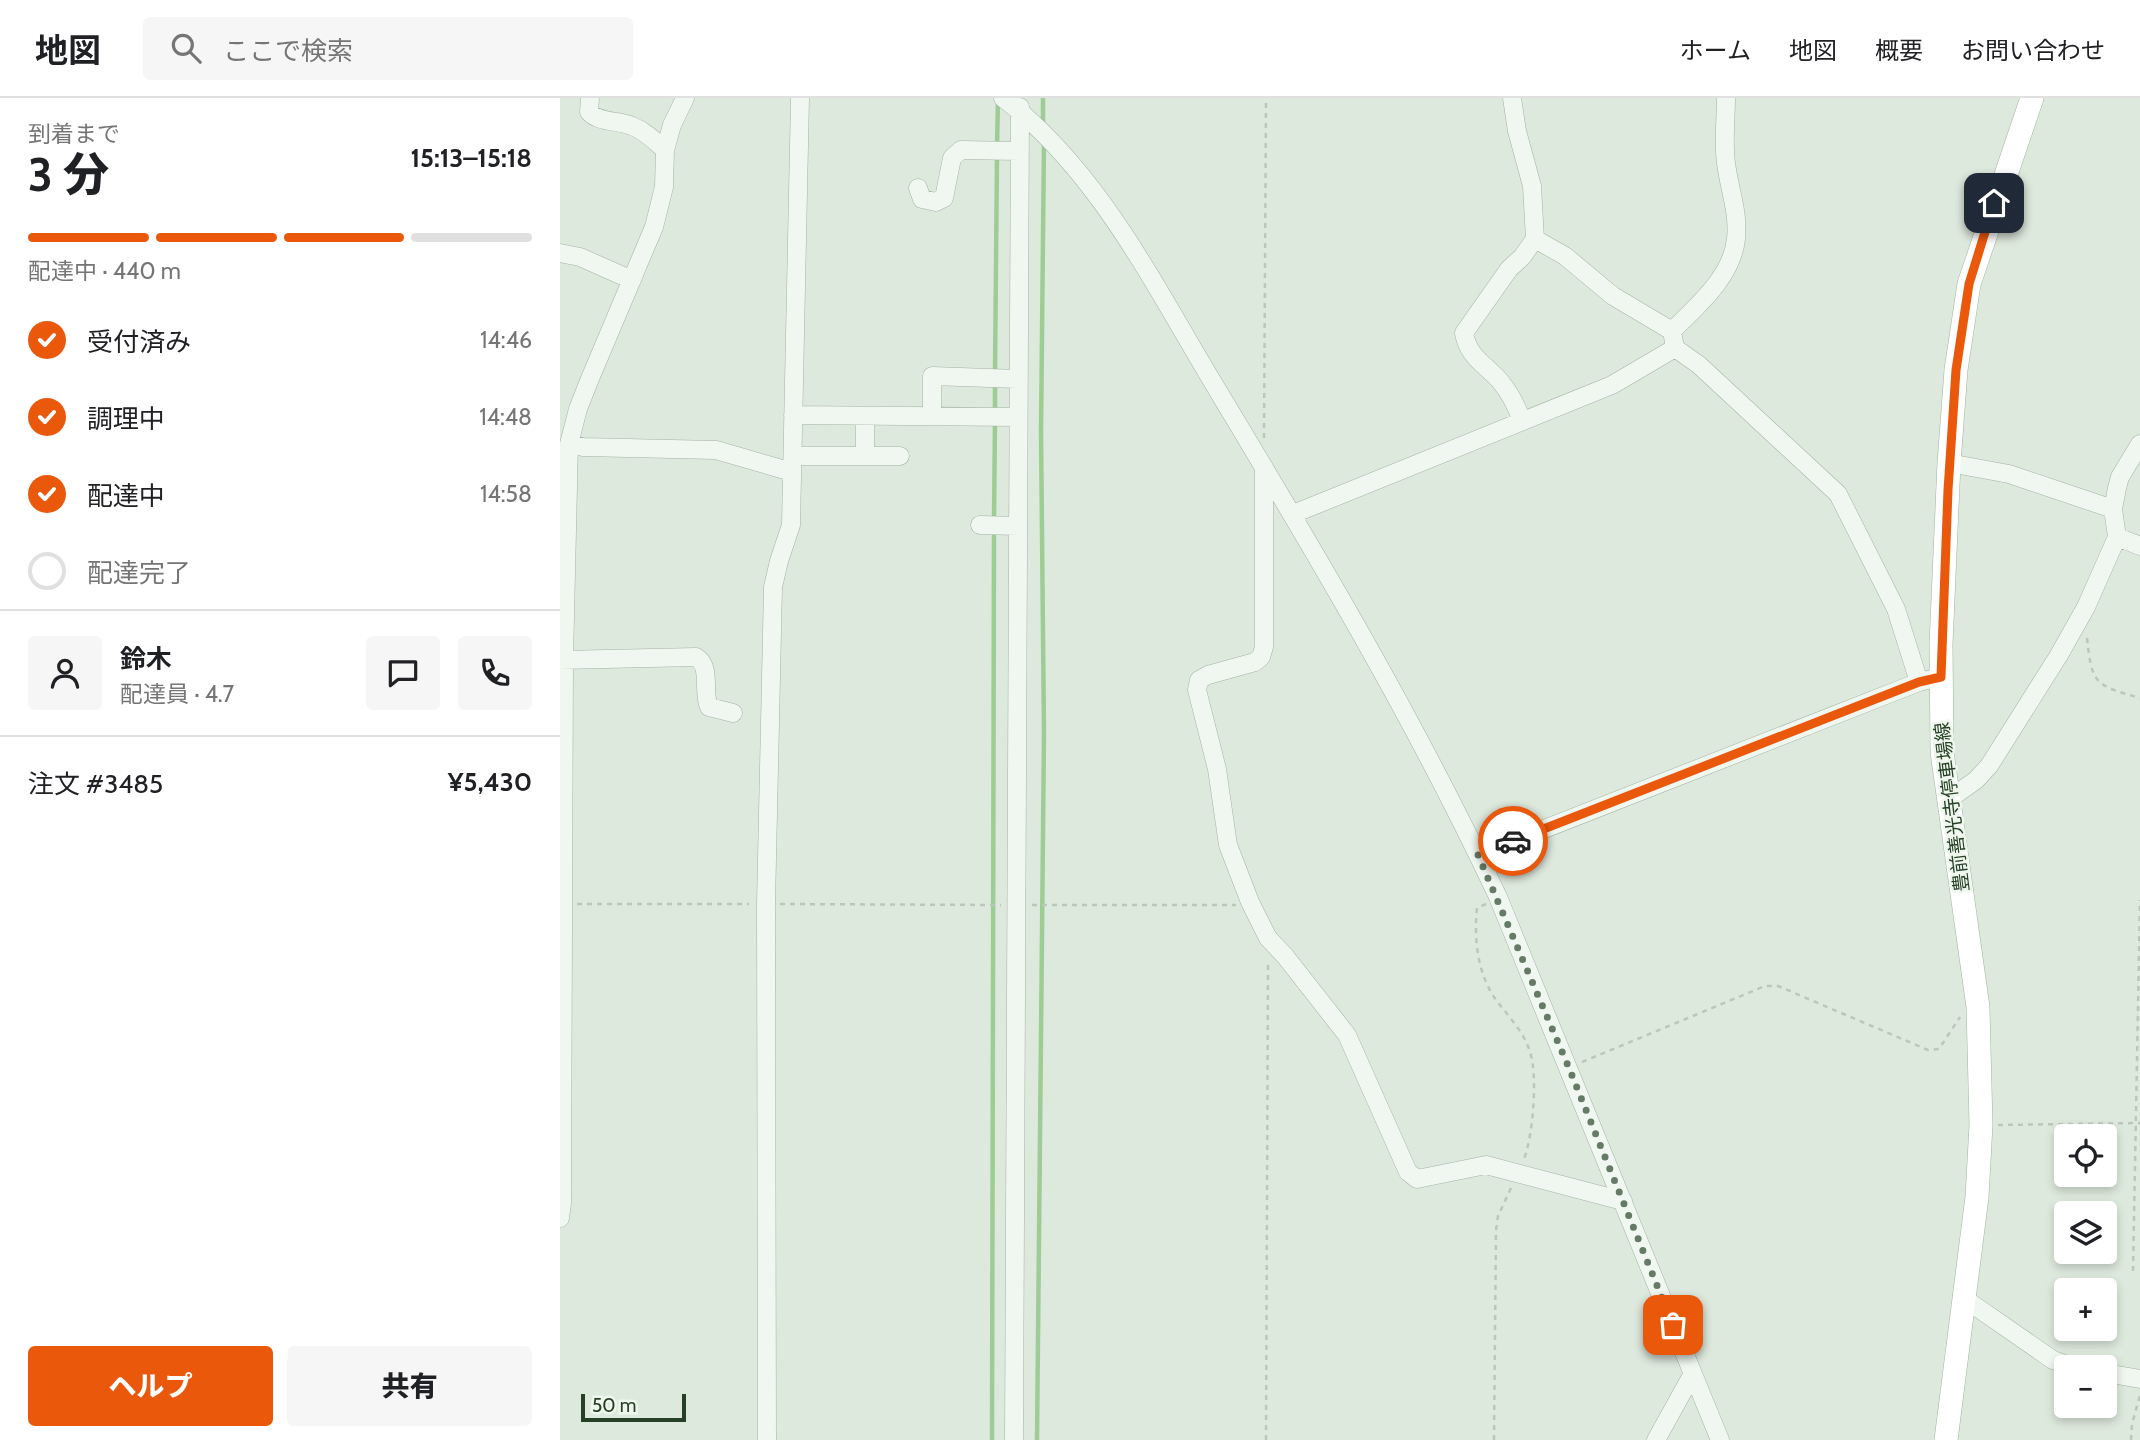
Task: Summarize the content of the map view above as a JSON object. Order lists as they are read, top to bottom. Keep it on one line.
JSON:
{"streets":{"main road":["豊前善光寺停車場線"]},"scale_bar":"50 m","page":{"header":"地図","search":"ここで検索","nav":["ホーム","地図","概要","お問い合わせ"],"heading":["3 分","到着まで","15:13–15:18"],"panel":["鈴木","配達員 · 4.7","注文 #3485","¥5,430"],"bar":"配達中 · 440 m","list":[["受付済み","14:46"],["調理中","14:48"],["配達中","14:58"],"配達完了"],"map_buttons":["+","−"],"buttons":["ヘルプ","共有"],"scale":"50 m"}}
